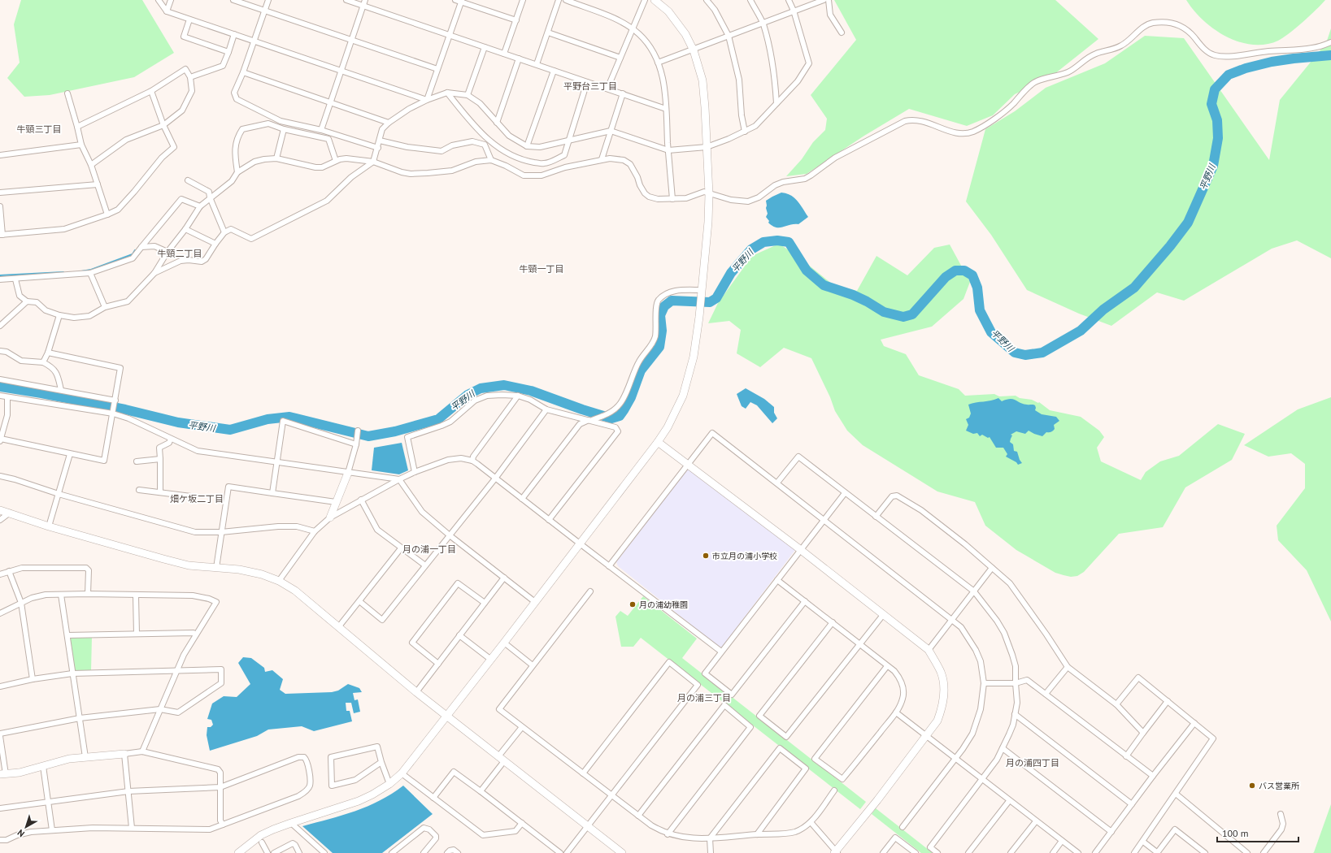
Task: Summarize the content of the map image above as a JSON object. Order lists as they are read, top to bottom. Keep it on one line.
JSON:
{"districts":["平野台三丁目","牛頸三丁目","牛頸二丁目","牛頸一丁目","畑ケ坂二丁目","月の浦一丁目","月の浦三丁目","月の浦四丁目"],"water":["平野川"],"places":["市立月の浦小学校","月の浦幼稚園","バス営業所"],"scale_bar":"100 m","north":"bottom left"}
